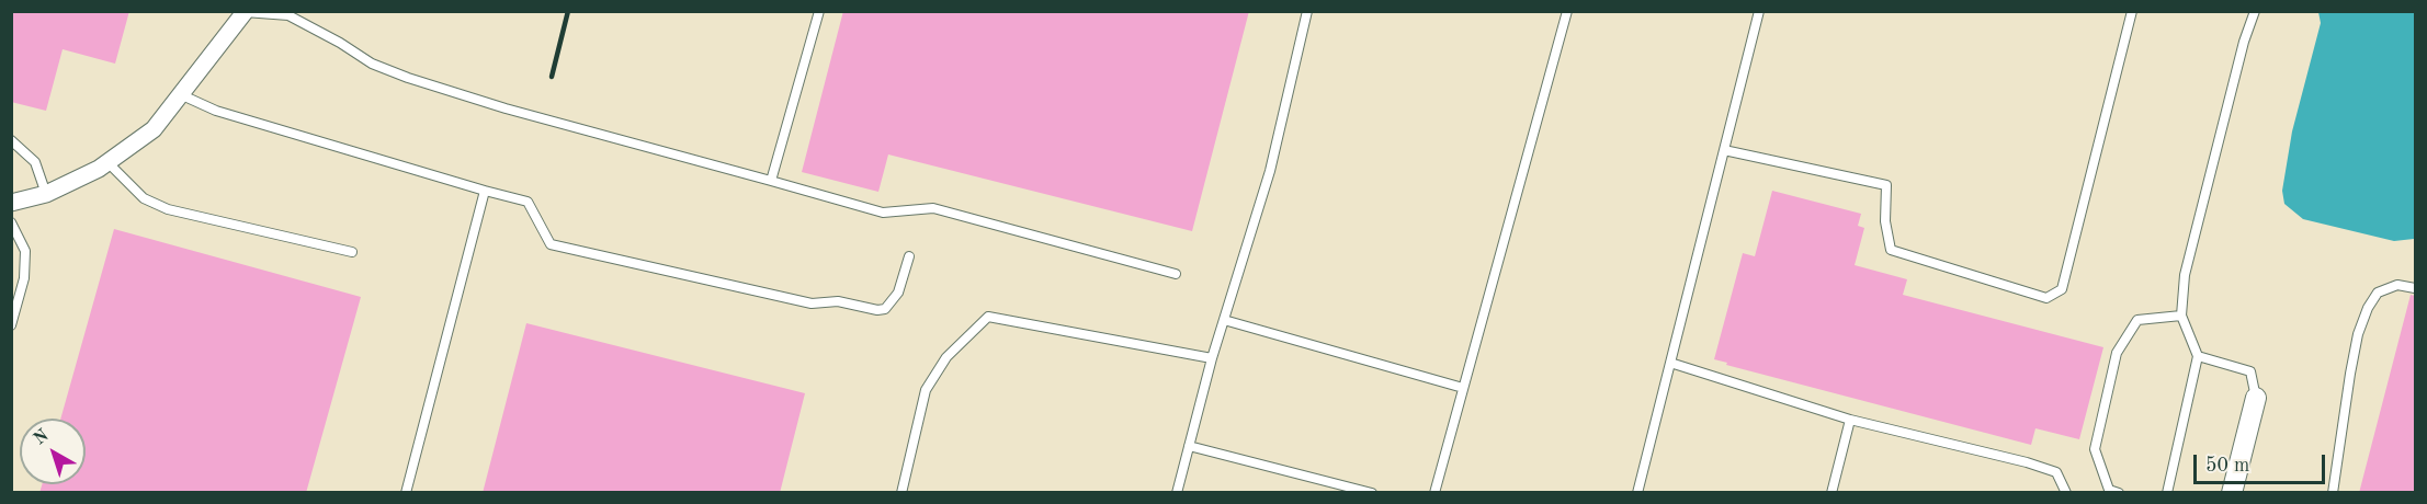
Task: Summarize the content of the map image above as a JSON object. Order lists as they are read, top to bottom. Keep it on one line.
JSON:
{"scale_bar":"50 m","north":"top left"}
